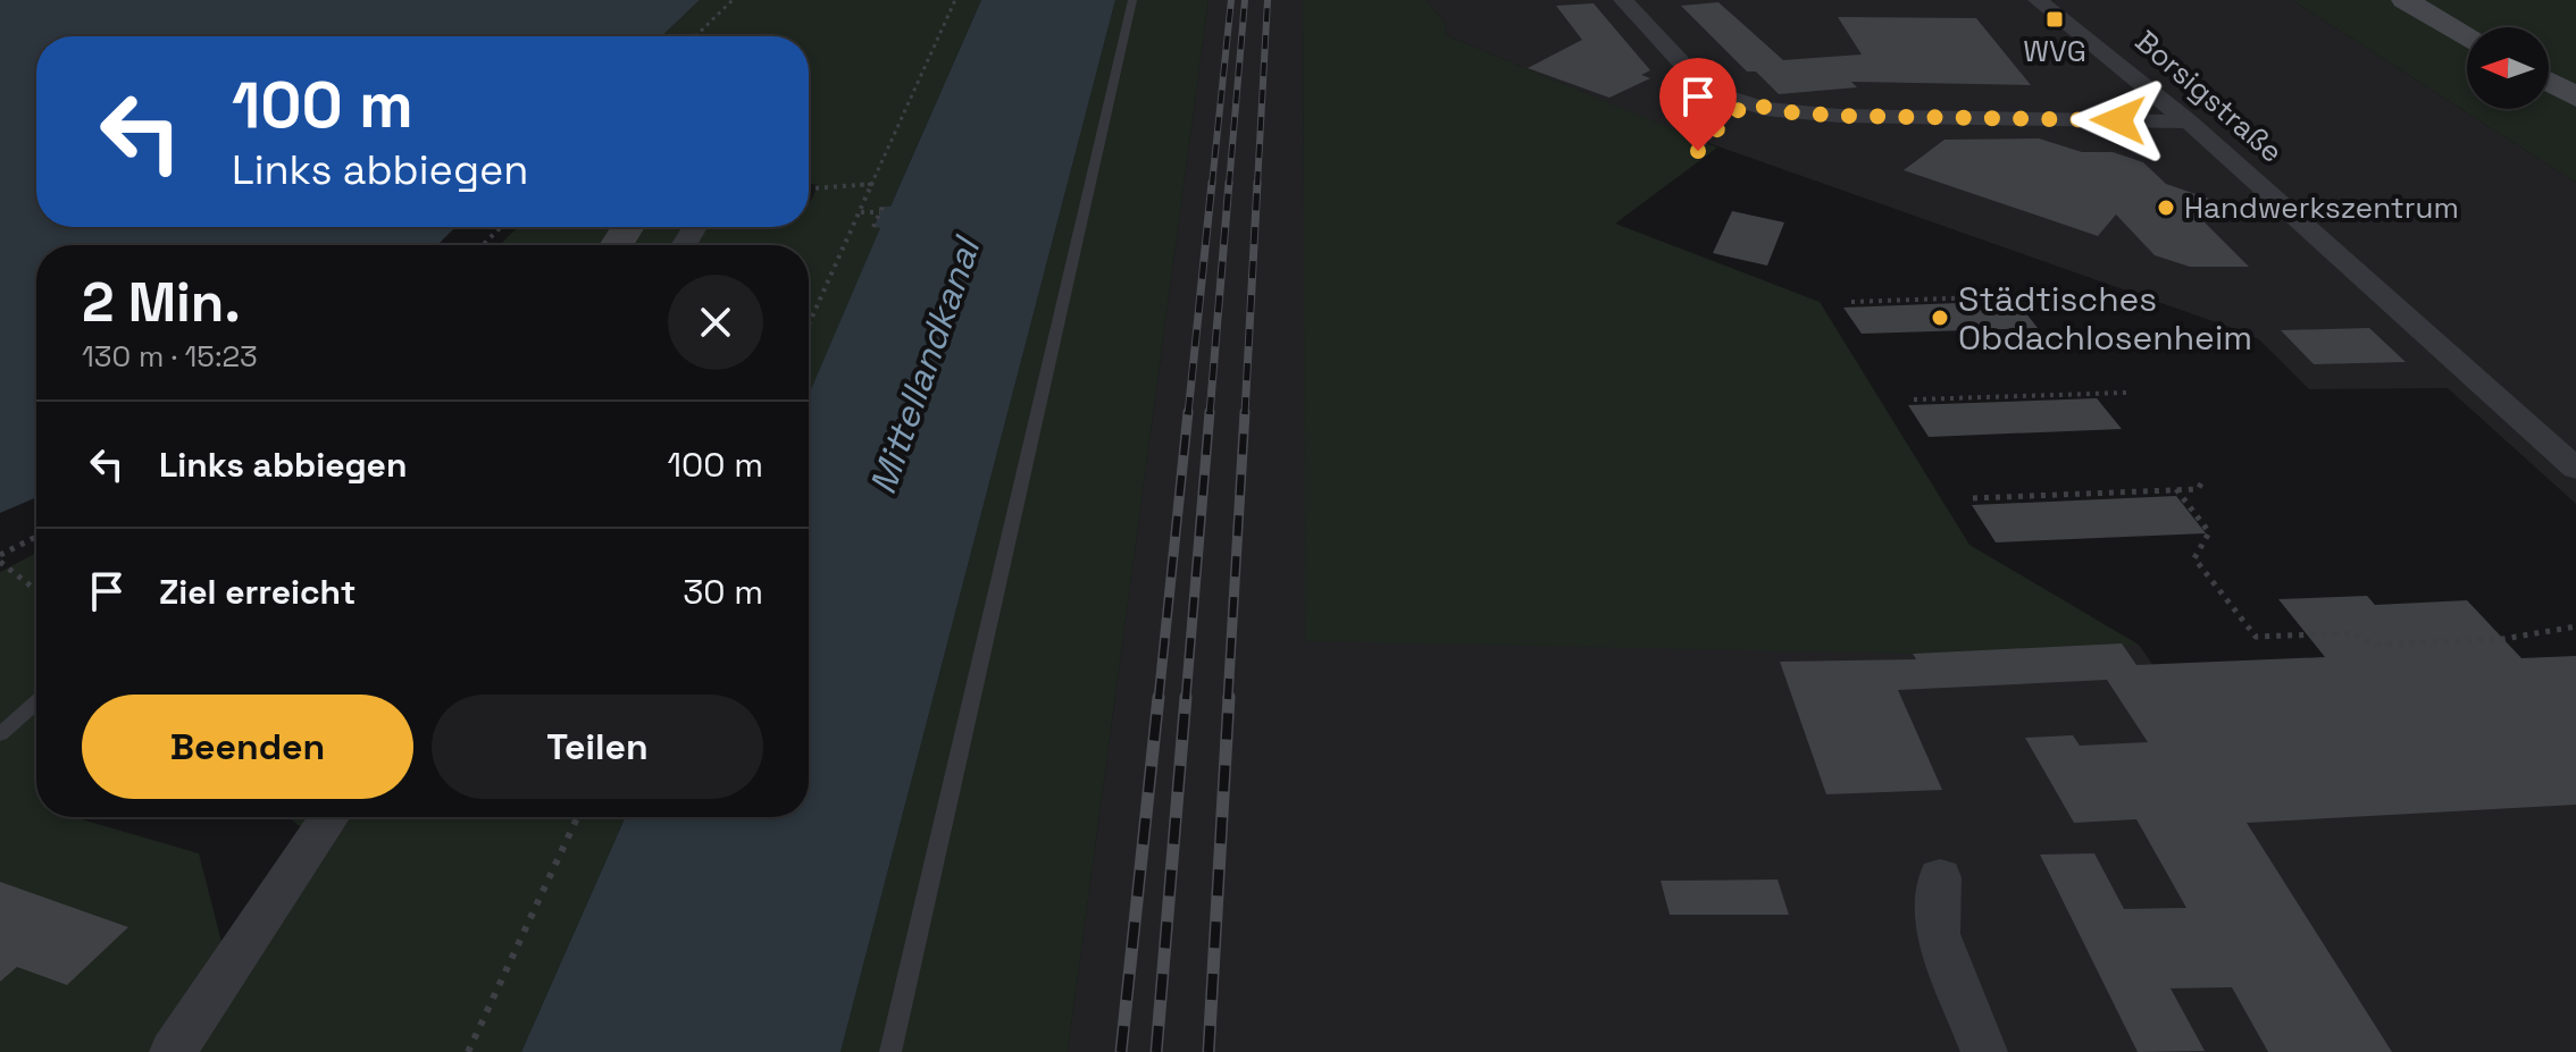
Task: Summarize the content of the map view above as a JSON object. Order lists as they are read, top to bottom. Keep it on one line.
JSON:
{"streets":{"street":["Borsigstraße"]},"water":["Mittellandkanal"],"places":{"transit":["WVG"],"other":["Handwerkszentrum","Städtisches Obdachlosenheim"]},"north":"left","page":{"turn":["100 m","Links abbiegen"],"heading":["2 Min.","130 m · 15:23"],"list":[{"name":"Links abbiegen","value":"100 m"},{"name":"Ziel erreicht","value":"30 m"}],"buttons":["Beenden","Teilen"]}}
